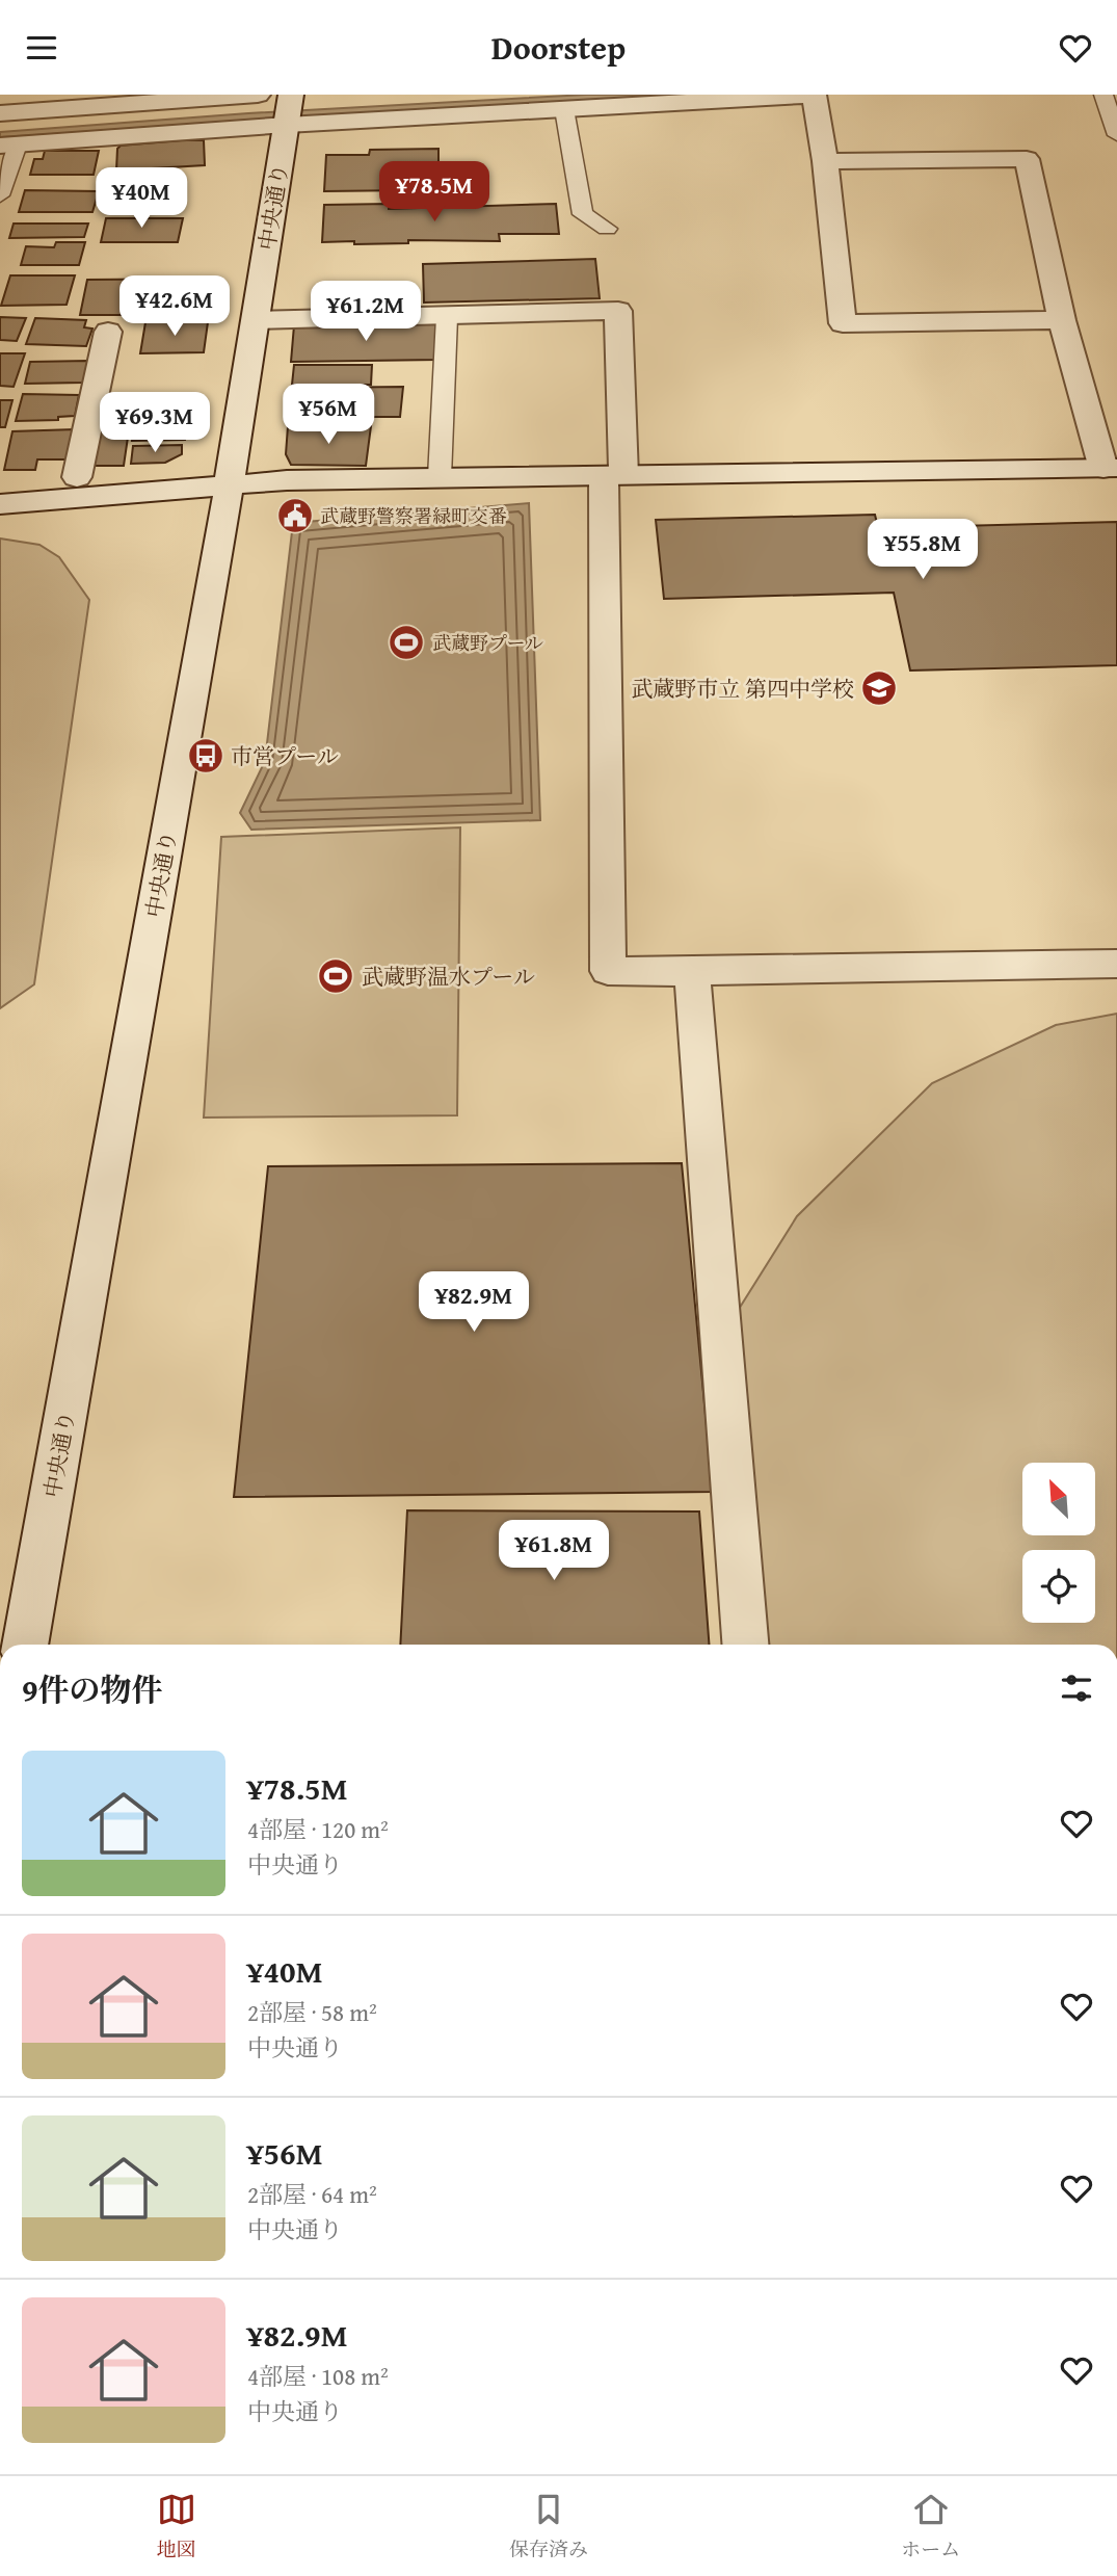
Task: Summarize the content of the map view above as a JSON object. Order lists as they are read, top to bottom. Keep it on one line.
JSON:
{"streets":{"street":["中央通り"]},"places":{"public building":["武蔵野警察署緑町交番"],"sports":["武蔵野プール","武蔵野温水プール"],"school or university":["武蔵野市立 第四中学校"],"bus stop":["市営プール"]},"north":"top left","page":{"header":"Doorstep","price":["¥78.5M","¥40M","¥42.6M","¥61.2M","¥56M","¥69.3M","¥55.8M","¥82.9M","¥61.8M"],"heading":"9件の物件","list":[{"name":"¥78.5M","note":"4部屋 · 120 m² · 中央通り"},{"name":"¥40M","note":"2部屋 · 58 m² · 中央通り"},{"name":"¥56M","note":"2部屋 · 64 m² · 中央通り"},{"name":"¥82.9M","note":"4部屋 · 108 m² · 中央通り"}],"tabs":["地図","保存済み","ホーム"]}}
